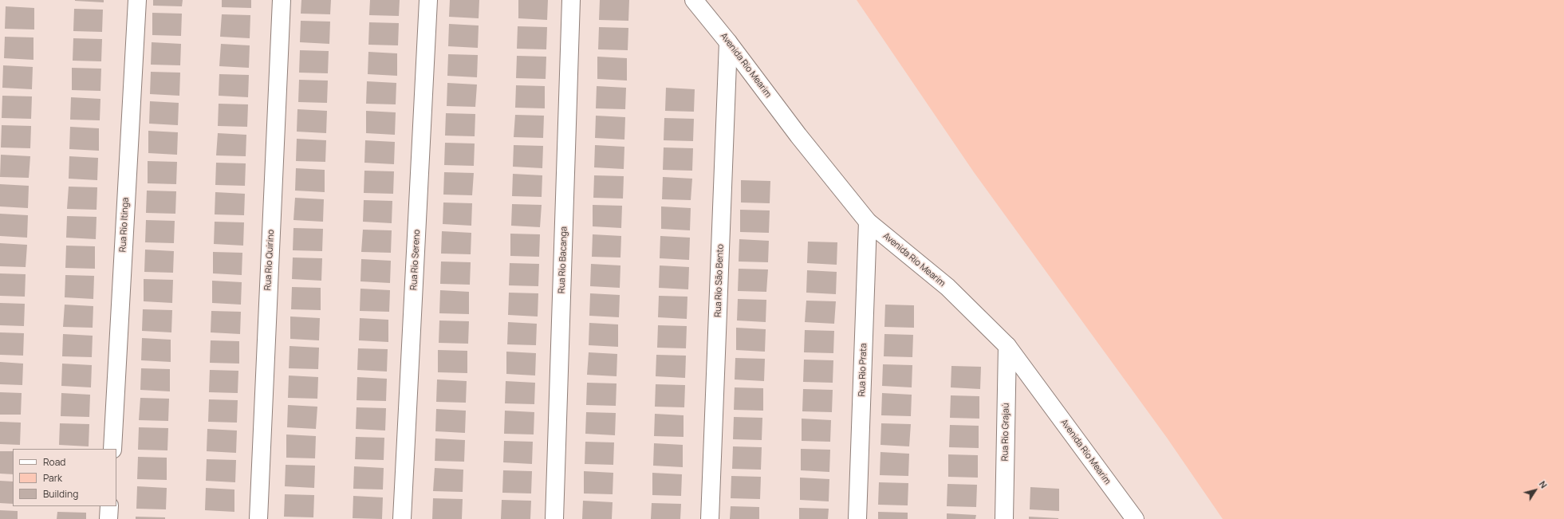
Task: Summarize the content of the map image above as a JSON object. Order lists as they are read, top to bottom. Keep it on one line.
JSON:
{"streets":{"street":["Avenida Rio Mearim","Rua Rio Itinga","Rua Rio Quirino","Rua Rio Sereno","Rua Rio Bacanga","Rua Rio São Bento","Rua Rio Prata","Rua Rio Grajaú"]},"crossings":[["Avenida Rio Mearim","Rua Rio São Bento"],["Avenida Rio Mearim","Rua Rio Prata"],["Avenida Rio Mearim","Rua Rio Grajaú"]],"legend":["Road","Park","Building"],"north":"top right"}
